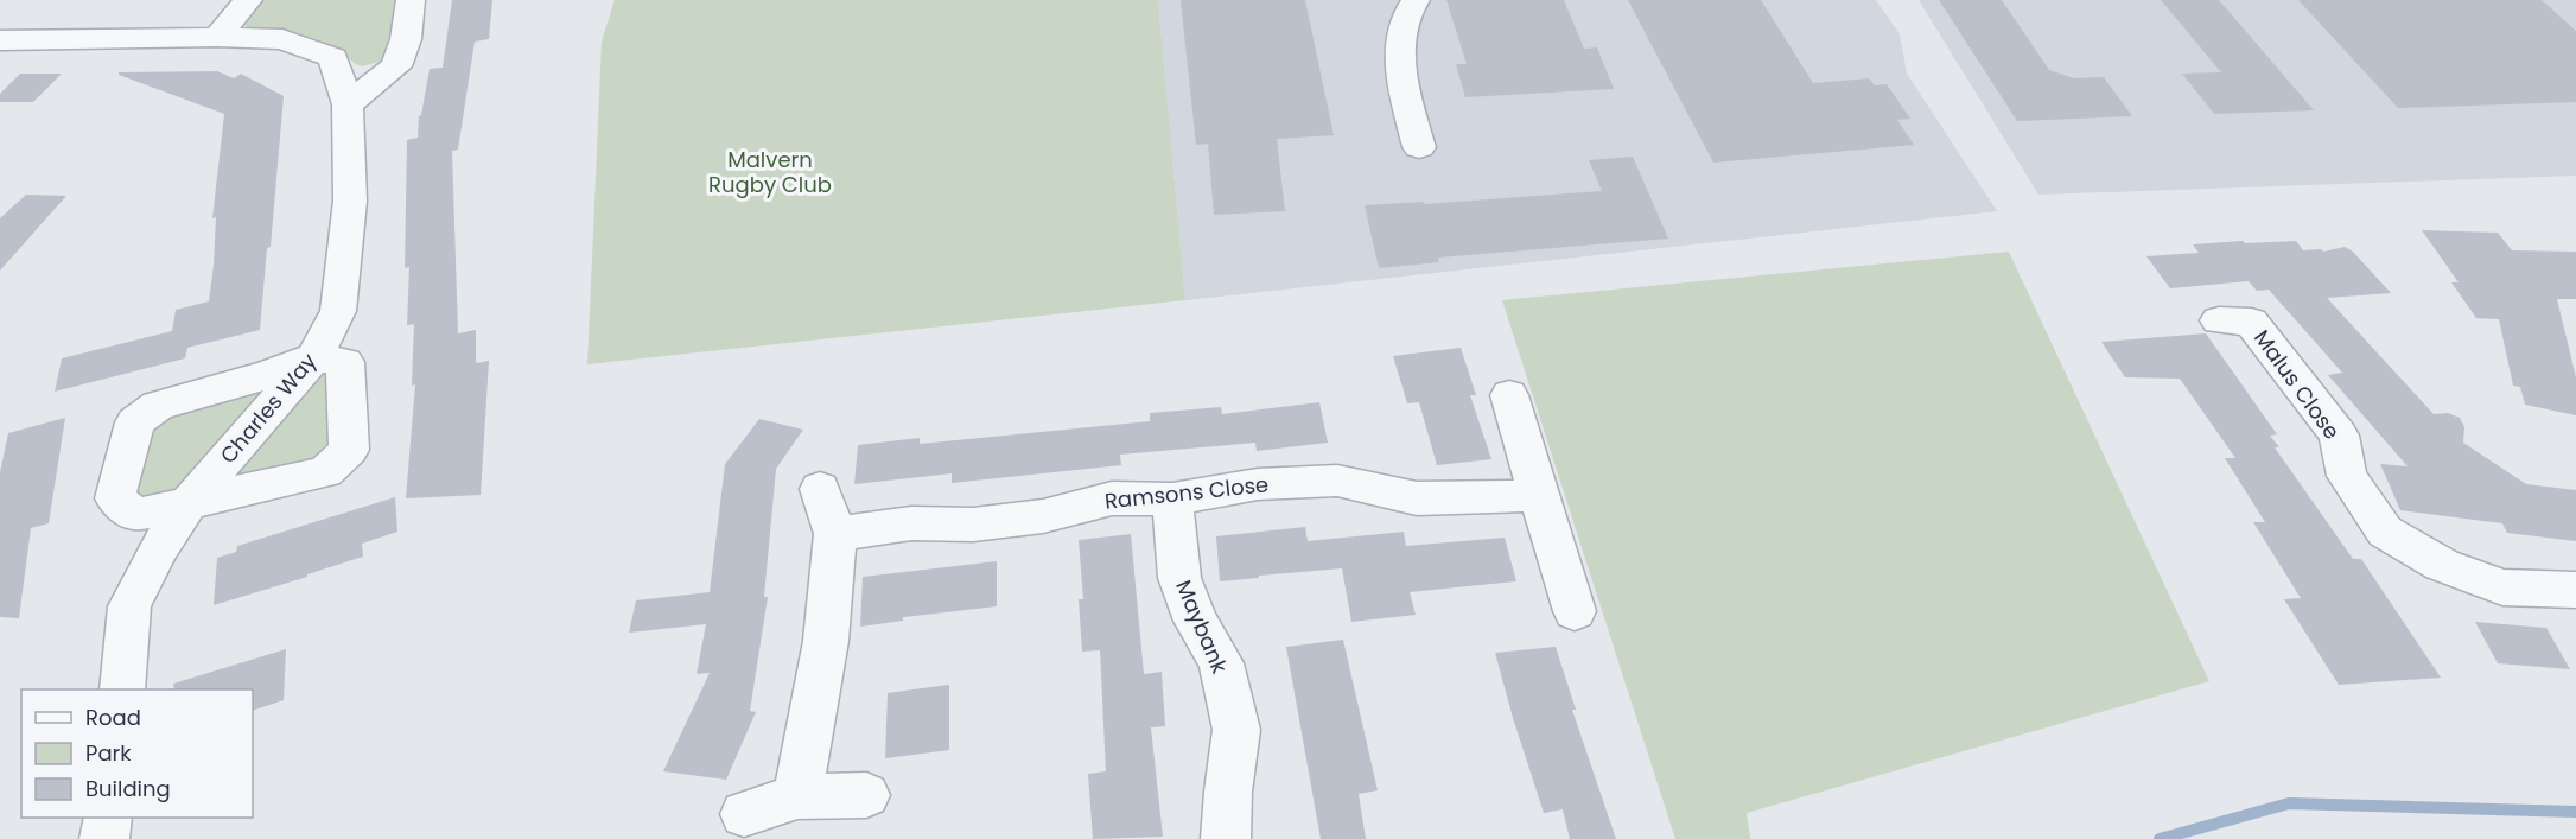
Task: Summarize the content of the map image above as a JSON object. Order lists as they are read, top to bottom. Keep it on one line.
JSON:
{"streets":{"street":["Malus Close","Charles Way","Ramsons Close","Maybank"]},"crossings":[["Ramsons Close","Maybank"]],"parks":["Malvern Rugby Club"],"legend":["Road","Park","Building"]}
